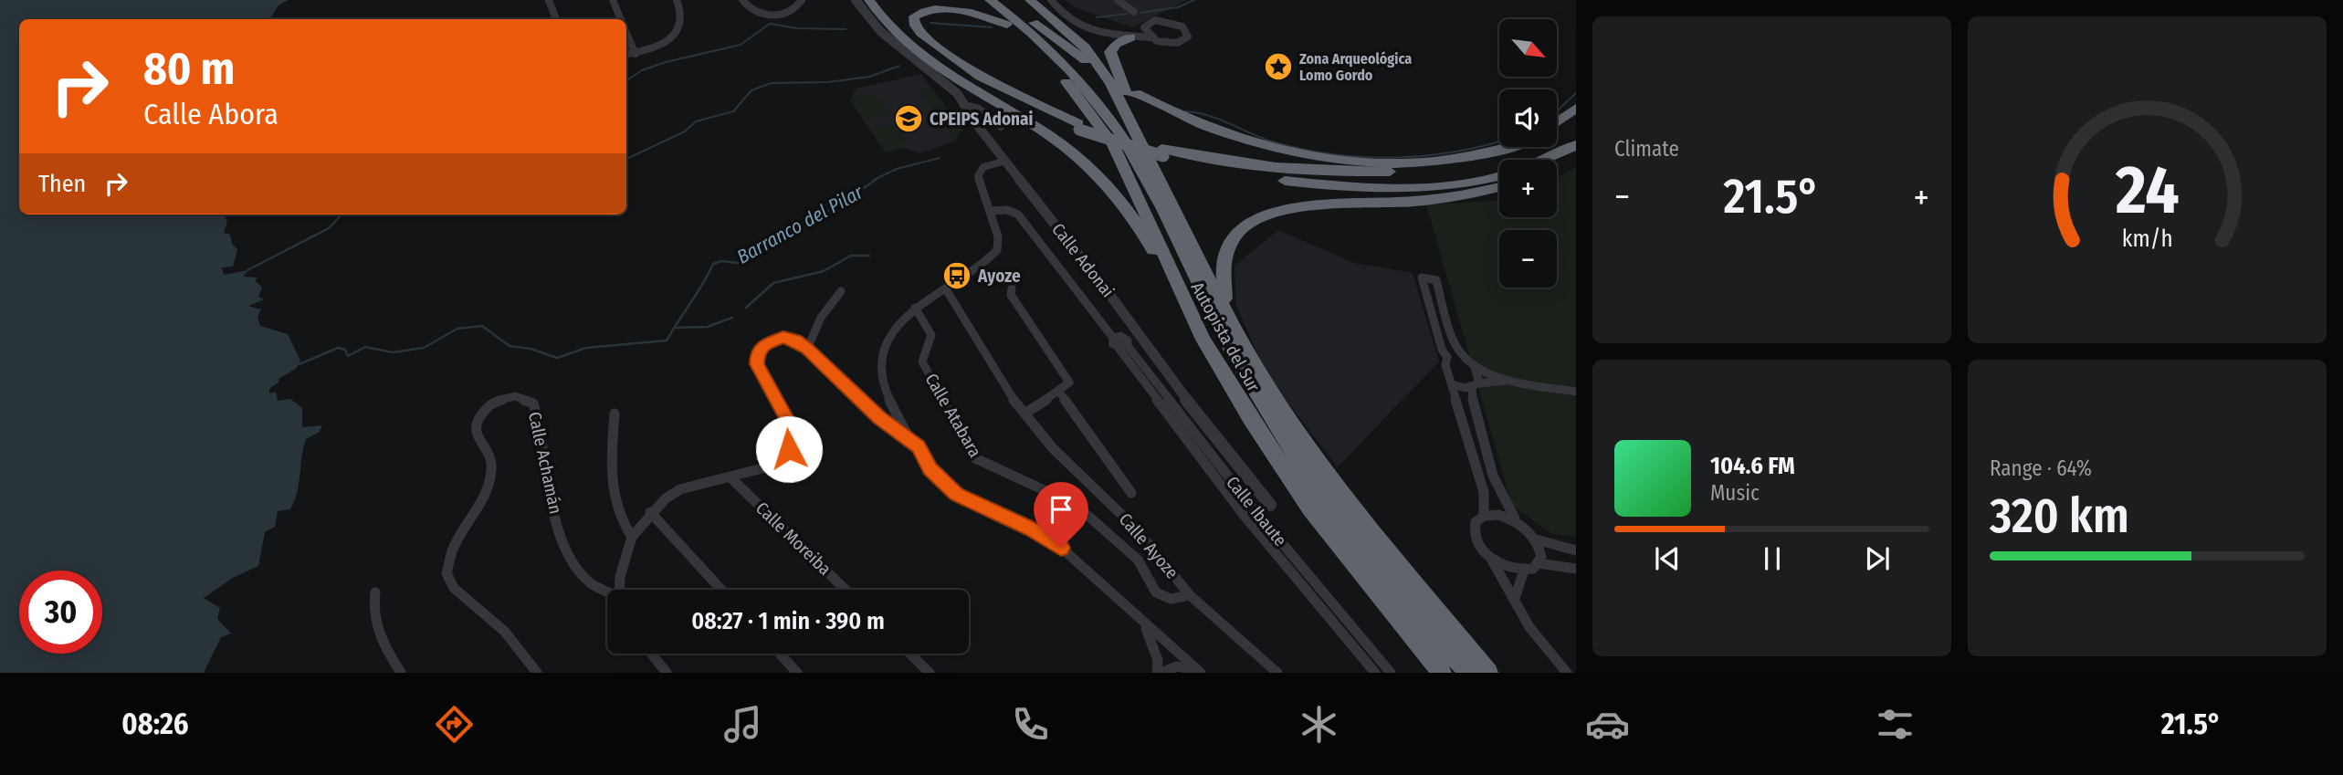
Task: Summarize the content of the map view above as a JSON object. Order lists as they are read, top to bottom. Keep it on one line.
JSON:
{"streets":{"highway":["Autopista del Sur"],"street":["Calle Adonai","Calle Atabara","Calle Achamán","Calle Ibaute","Calle Moreiba","Calle Ayoze"]},"crossings":[["Calle Atabara","Calle Ayoze"]],"water":["Barranco del Pilar"],"places":{"place":["Zona Arqueológica Lomo Gordo"],"school or university":["CPEIPS Adonai"],"bus stop":["Ayoze"]},"north":"bottom right","page":{"tile":["Climate",["Range · 64%","320 km"]],"map_buttons":["+","−"],"turn":["80 m","Calle Abora"],"then":"Then","heat":["−","21.5°","+"],"song":["104.6 FM","Music"],"limit":"30","trip":"08:27 · 1 min · 390 m","tabs":["08:26","21.5°"],"gauge":["24","km/h"]}}
